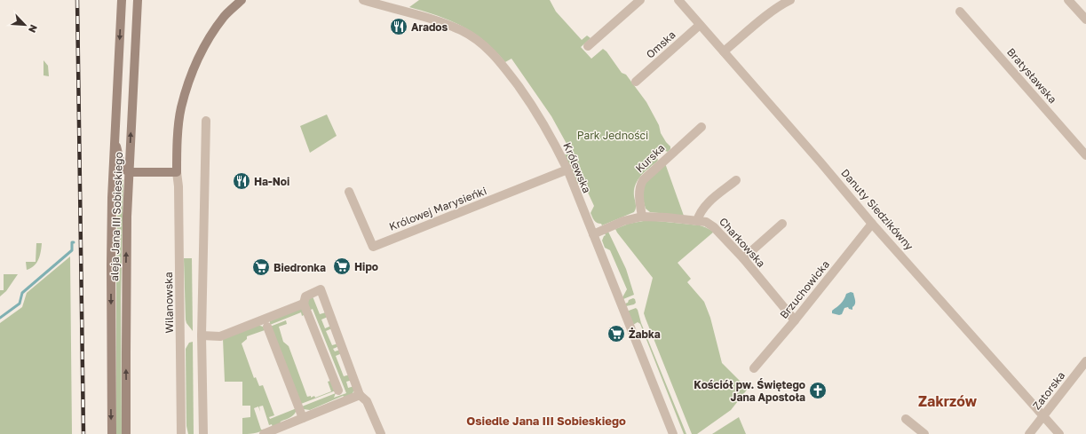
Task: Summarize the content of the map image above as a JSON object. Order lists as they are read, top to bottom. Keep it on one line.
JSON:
{"streets":{"main road":["aleja Jana III Sobieskiego","Wilanowska"],"street":["Omska","Bratysławska","Kurska","Królewska","Królowej Marysieńki","Danuty Siedzikówny","Charkowska","Brzuchowicka","Zatorska"]},"crossings":[["Omska","Danuty Siedzikówny"],["Kurska","Charkowska"],["Królewska","Królowej Marysieńki"],["Królewska","Charkowska"],["Danuty Siedzikówny","Brzuchowicka"],["Danuty Siedzikówny","Zatorska"],["Charkowska","Brzuchowicka"]],"districts":["Zakrzów","Osiedle Jana III Sobieskiego"],"parks":["Park Jedności"],"places":{"restaurant":["Arados","Ha-Noi"],"supermarket":["Hipo","Biedronka","Żabka"],"church":["Kościół pw. Świętego Jana Apostoła"]},"north":"bottom right"}
